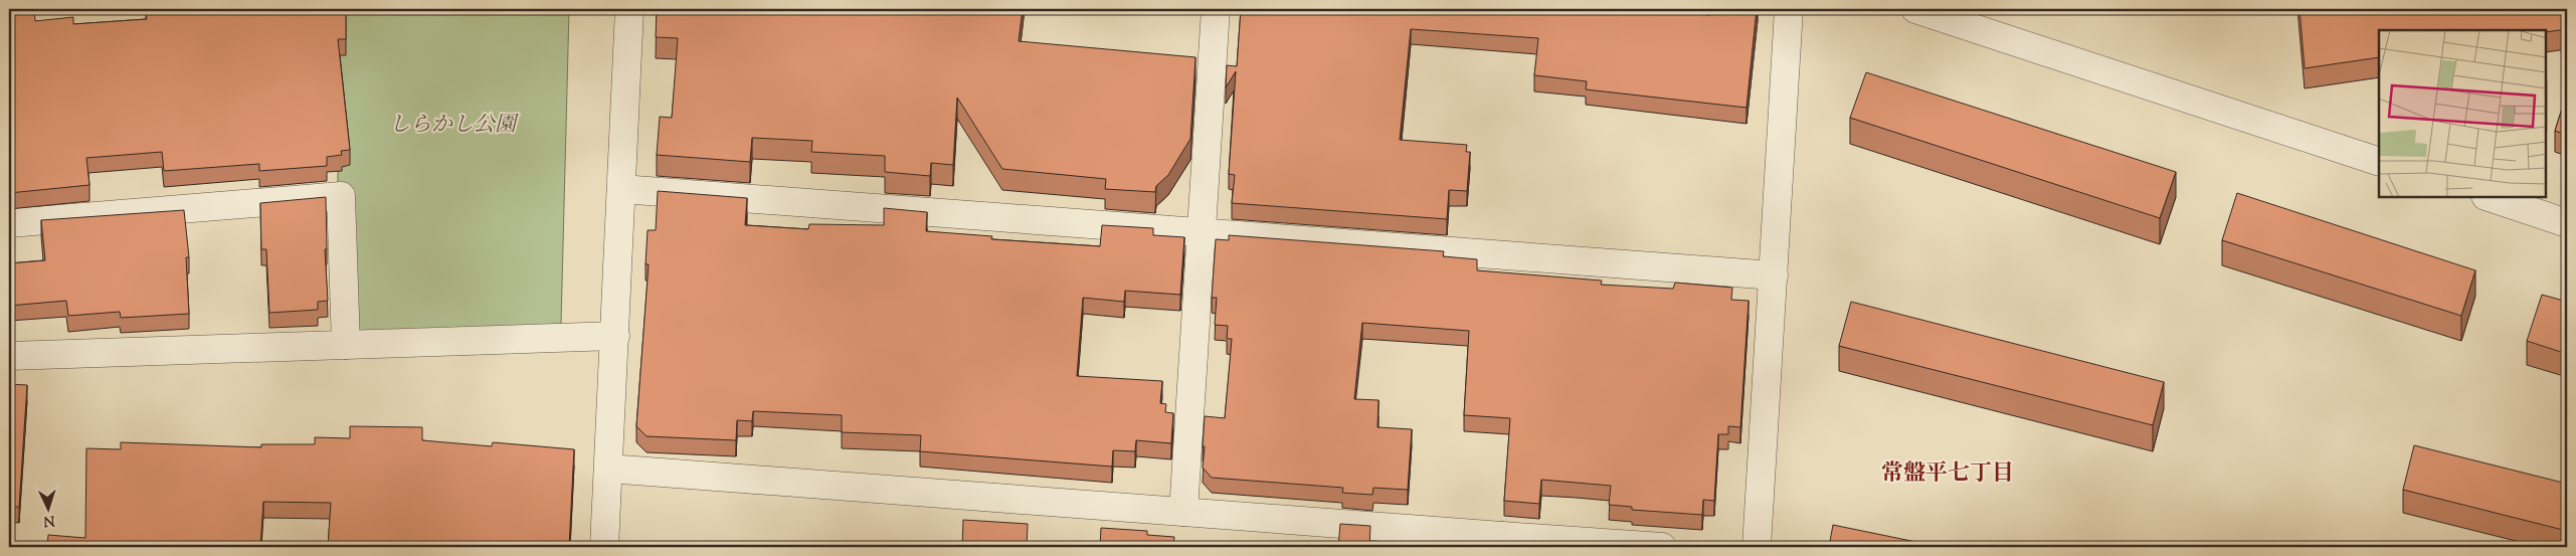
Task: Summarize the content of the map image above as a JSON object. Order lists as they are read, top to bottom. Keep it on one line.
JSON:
{"districts":["常盤平七丁目"],"parks":["しらかし公園"],"north":"bottom"}
